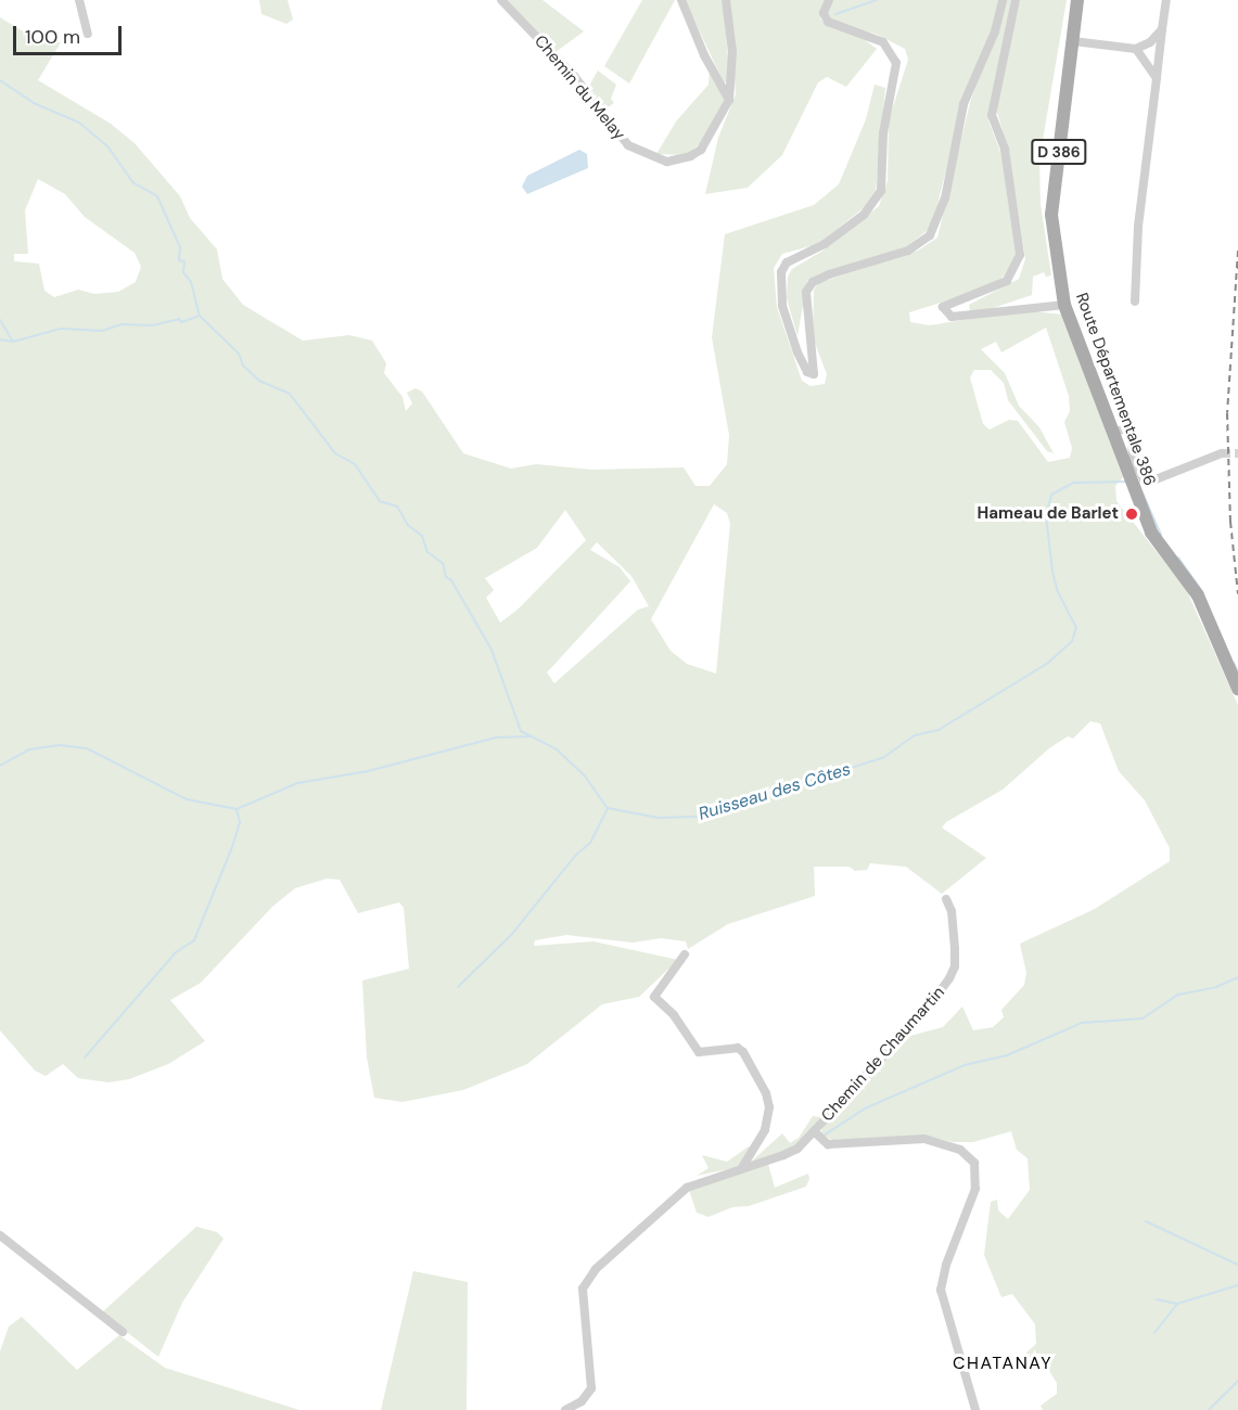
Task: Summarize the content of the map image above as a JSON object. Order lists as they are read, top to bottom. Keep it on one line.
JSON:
{"streets":{"main road":["D 386","Route Départementale 386"],"street":["Chemin du Melay","Chemin de Chaumartin"]},"districts":["CHATANAY"],"water":["Ruisseau des Côtes"],"places":["Hameau de Barlet"],"scale_bar":"100 m"}
